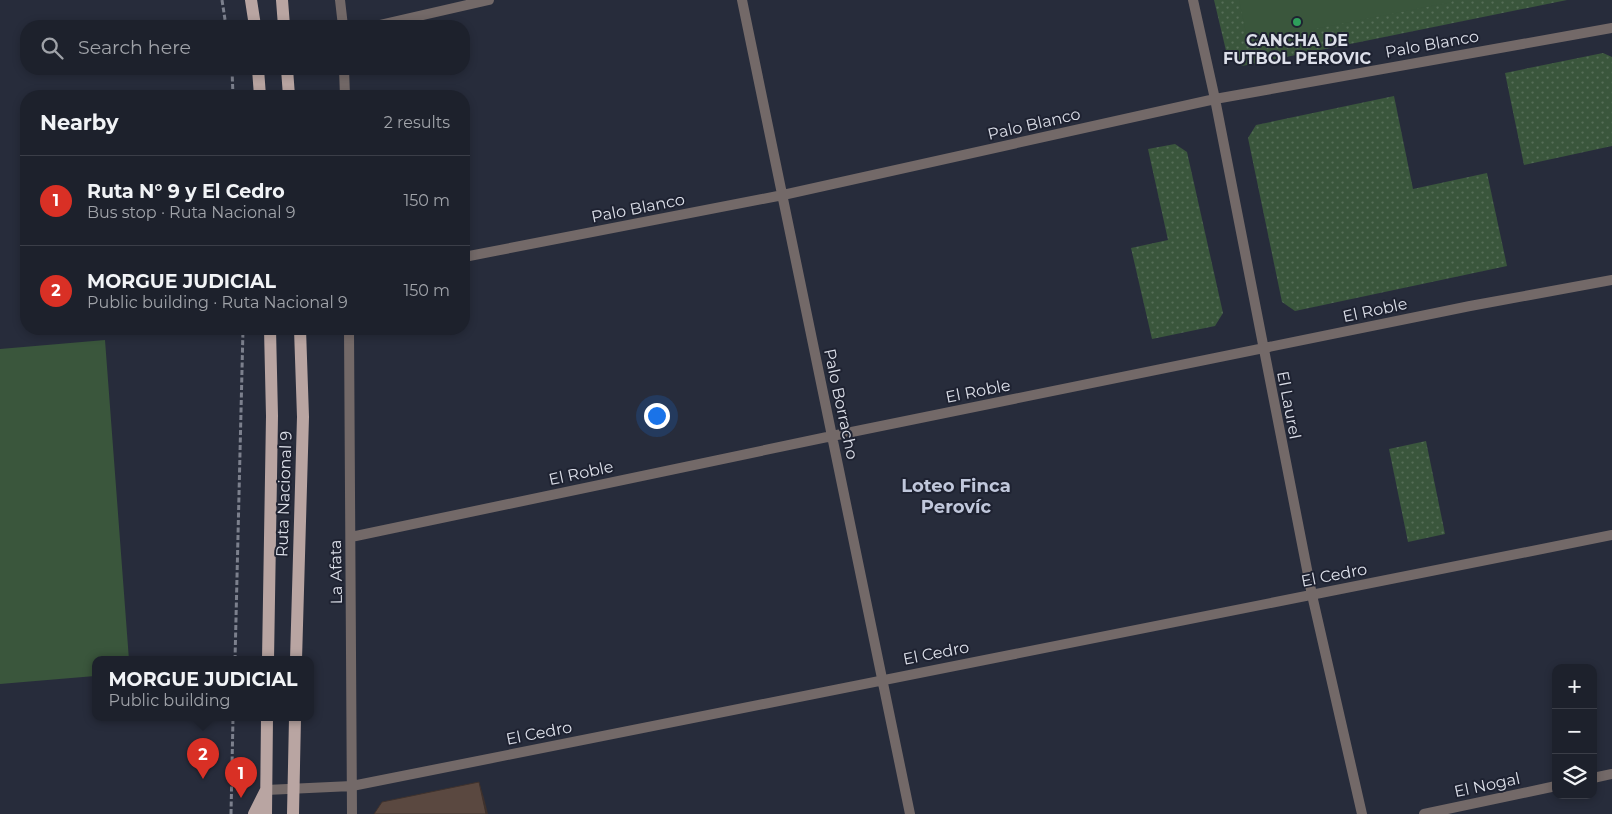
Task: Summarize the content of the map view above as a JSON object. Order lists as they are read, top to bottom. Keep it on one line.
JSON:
{"streets":{"main road":["Ruta Nacional 9"],"street":["Palo Blanco","El Roble","Palo Borracho","El Laurel","La Afata","El Cedro","El Nogal"]},"crossings":[["Palo Blanco","Palo Borracho"],["Palo Blanco","El Laurel"],["El Roble","Palo Borracho"],["El Roble","El Laurel"],["El Roble","La Afata"],["Palo Borracho","El Cedro"],["El Laurel","El Cedro"],["La Afata","El Cedro"]],"districts":["Loteo Finca Perovíc"],"places":["CANCHA DE FUTBOL PEROVIC"],"page":{"search":"Search here","heading":["Nearby","2 results"],"list":[{"mark":"1","name":"Ruta N° 9 y El Cedro","note":"Bus stop · Ruta Nacional 9","value":"150 m"},{"mark":"2","name":"MORGUE JUDICIAL","note":"Public building · Ruta Nacional 9","value":"150 m"}],"popup":["MORGUE JUDICIAL","Public building"],"map_buttons":["+","−"],"pins":["2","1"]}}
